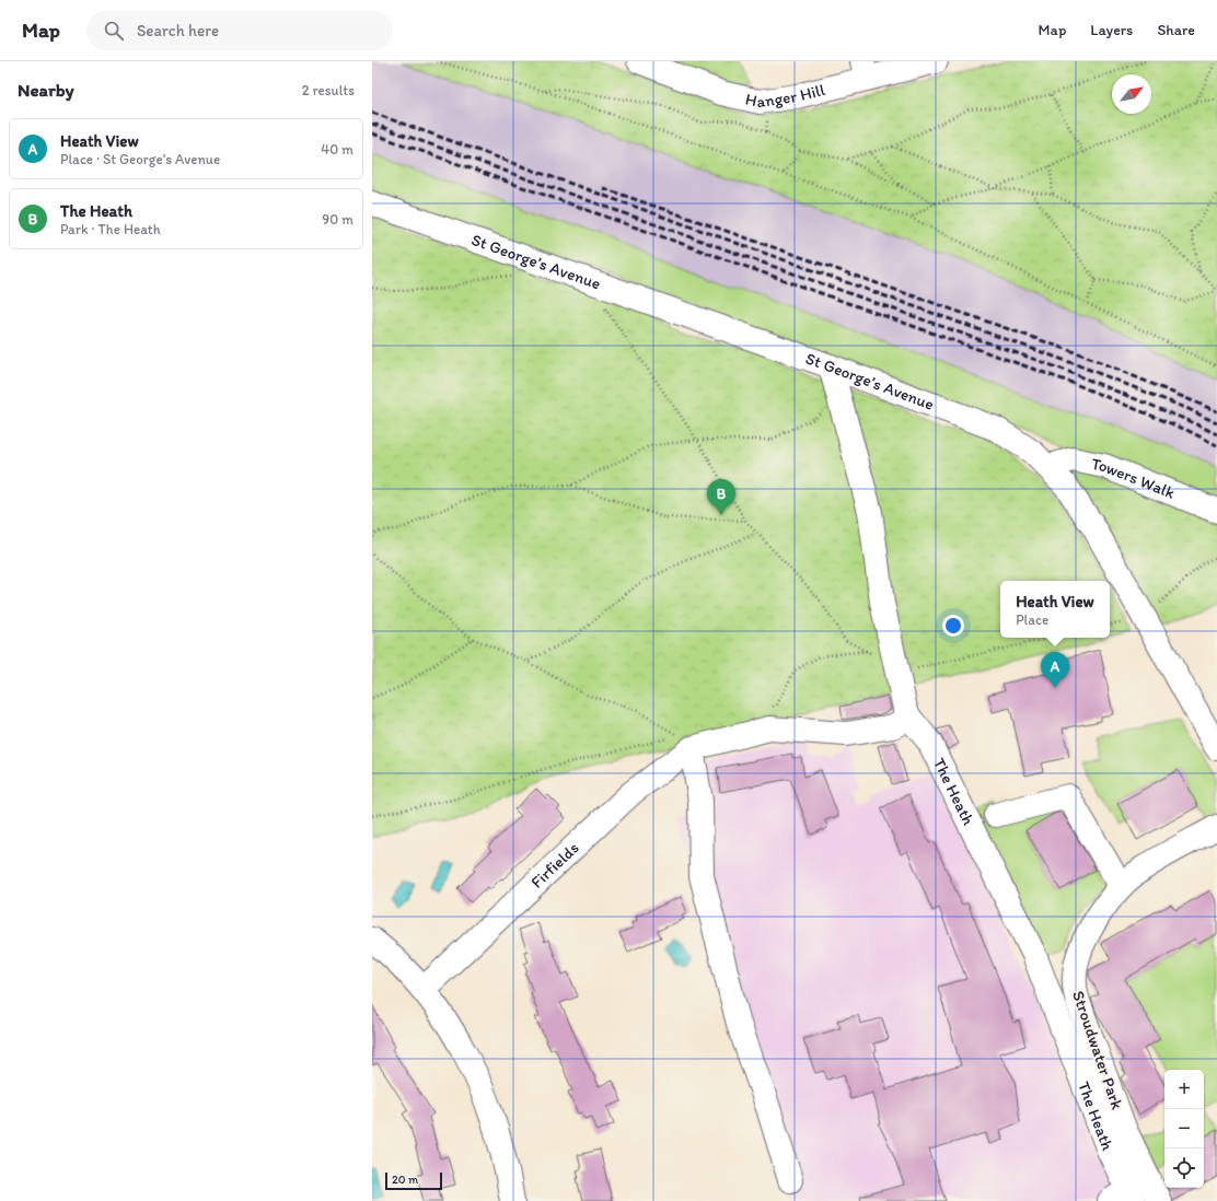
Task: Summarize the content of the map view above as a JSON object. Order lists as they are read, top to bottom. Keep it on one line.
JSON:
{"streets":{"street":["Hanger Hill","St George’s Avenue","Towers Walk","The Heath","Firfields","Stroudwater Park"]},"crossings":[["St George’s Avenue","Towers Walk"],["St George’s Avenue","The Heath"]],"scale_bar":"20 m","north":"top right","page":{"header":"Map","search":"Search here","nav":["Map","Layers","Share"],"heading":["Nearby","2 results"],"list":[{"mark":"A","name":"Heath View","note":"Place · St George’s Avenue","value":"40 m"},{"mark":"B","name":"The Heath","note":"Park · The Heath","value":"90 m"}],"pins":["B","A"],"popup":["Heath View","Place"],"map_buttons":["+","−"],"scale":"20 m"}}
